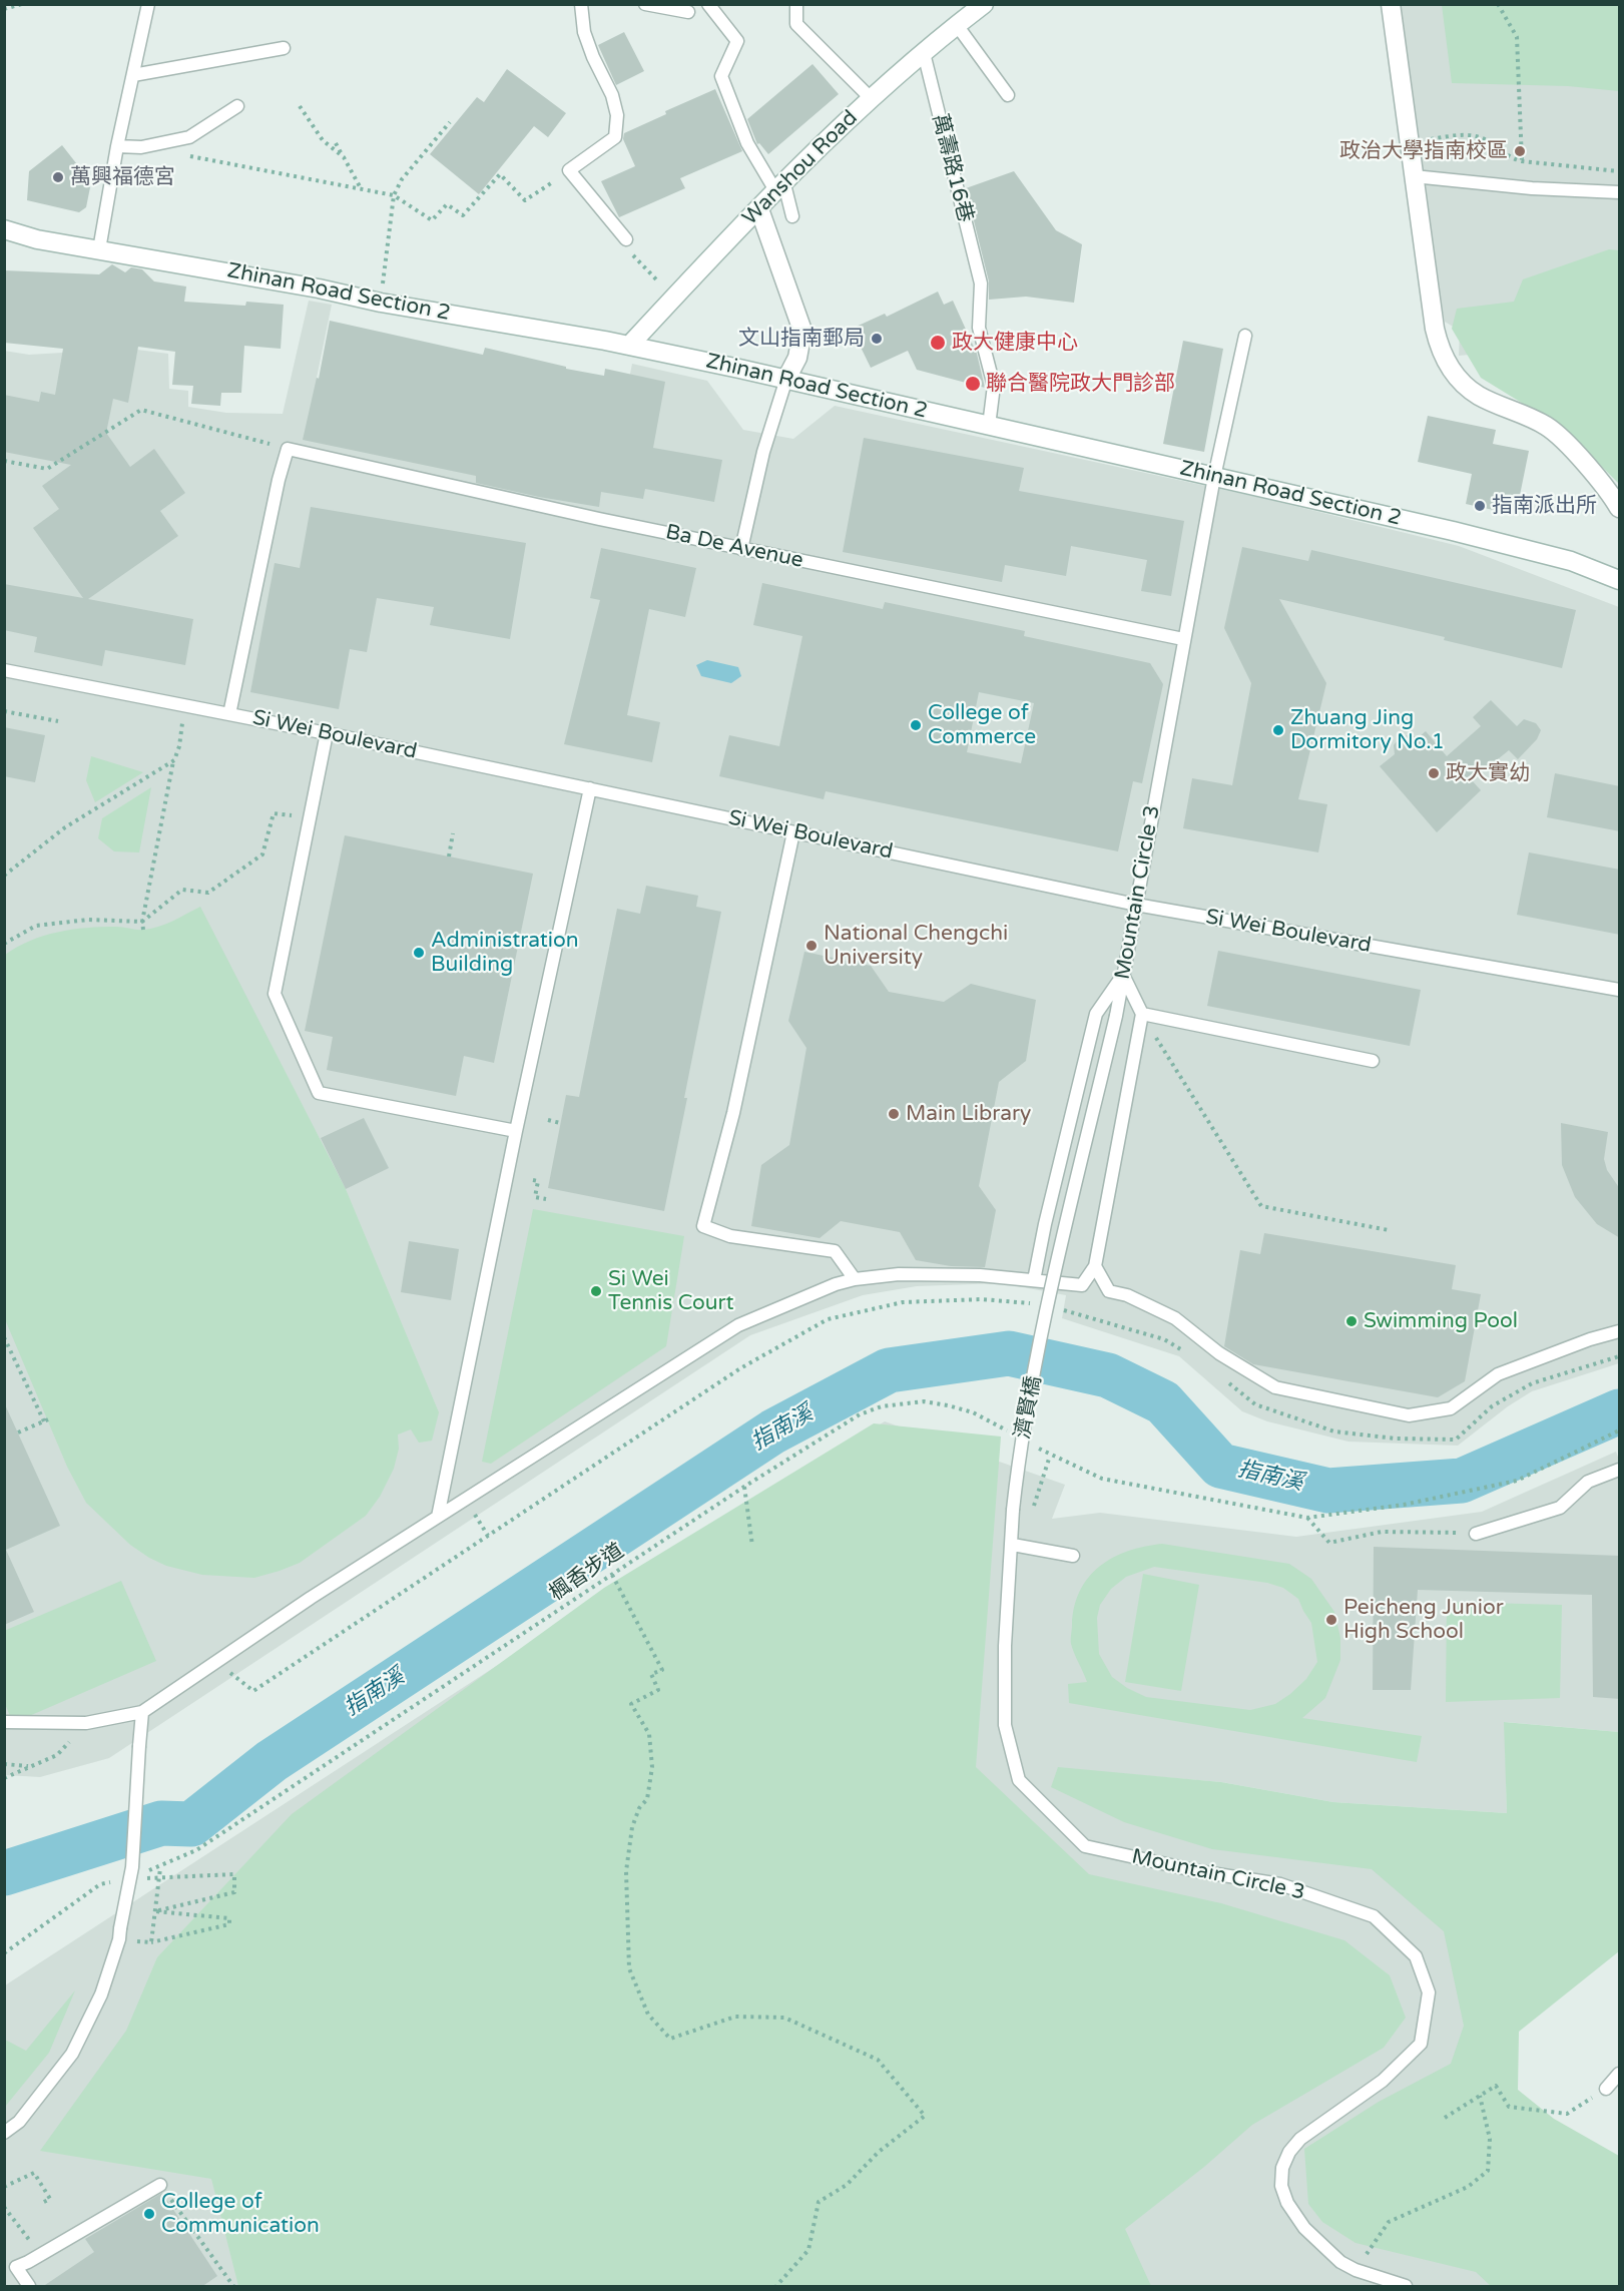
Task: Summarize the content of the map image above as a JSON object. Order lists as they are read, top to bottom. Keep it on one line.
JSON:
{"streets":{"street":["Wanshou Road","Zhinan Road Section 2"],"lane":["萬壽路16巷","Ba De Avenue","Si Wei Boulevard","Mountain Circle 3","濟賢橋"],"path":["楓香步道"]},"crossings":[["Wanshou Road","萬壽路16巷"],["Wanshou Road","Zhinan Road Section 2"],["萬壽路16巷","Zhinan Road Section 2"],["Zhinan Road Section 2","Mountain Circle 3"],["Ba De Avenue","Mountain Circle 3"],["Si Wei Boulevard","Mountain Circle 3"],["Mountain Circle 3","濟賢橋"]],"water":["指南溪"],"places":["政治大學指南校區","萬興福德宮","文山指南郵局","政大健康中心","聯合醫院政大門診部","指南派出所","College of Commerce","Zhuang Jing Dormitory No.1","政大實幼","National Chengchi University","Administration Building","Main Library","Si Wei Tennis Court","Swimming Pool","Peicheng Junior High School","College of Communication"]}
